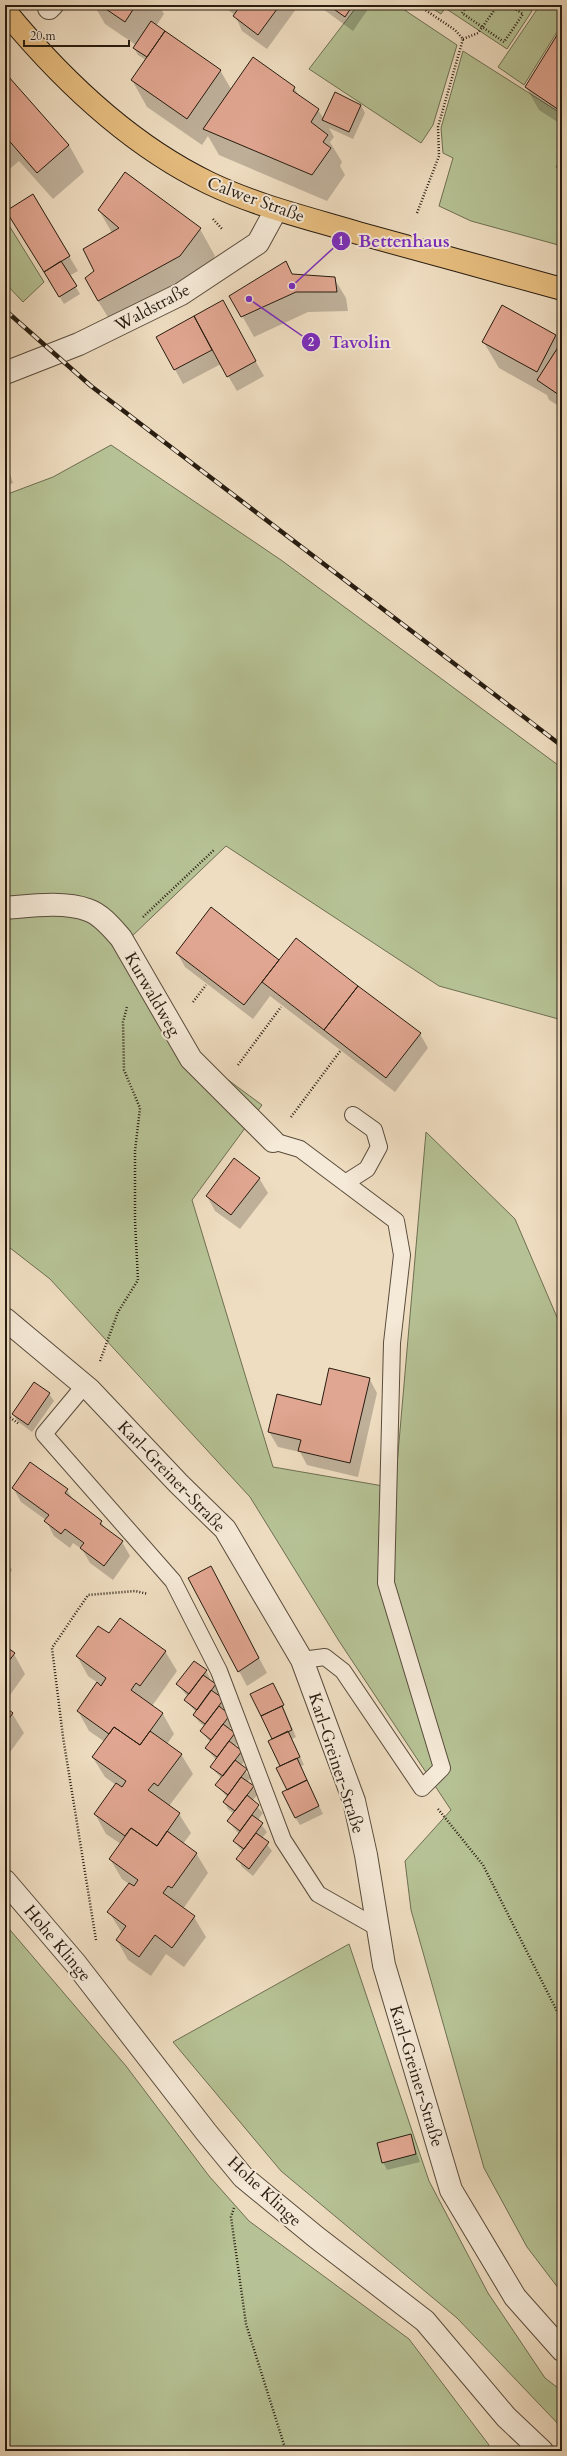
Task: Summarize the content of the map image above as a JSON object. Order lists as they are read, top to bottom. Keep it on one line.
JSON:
{"streets":{"main road":["Calwer Straße"],"street":["Waldstraße","Kurwaldweg","Karl-Greiner-Straße","Hohe Klinge"]},"crossings":[["Calwer Straße","Waldstraße"]],"places":["Bettenhaus","Tavolin"],"scale_bar":"20 m"}
